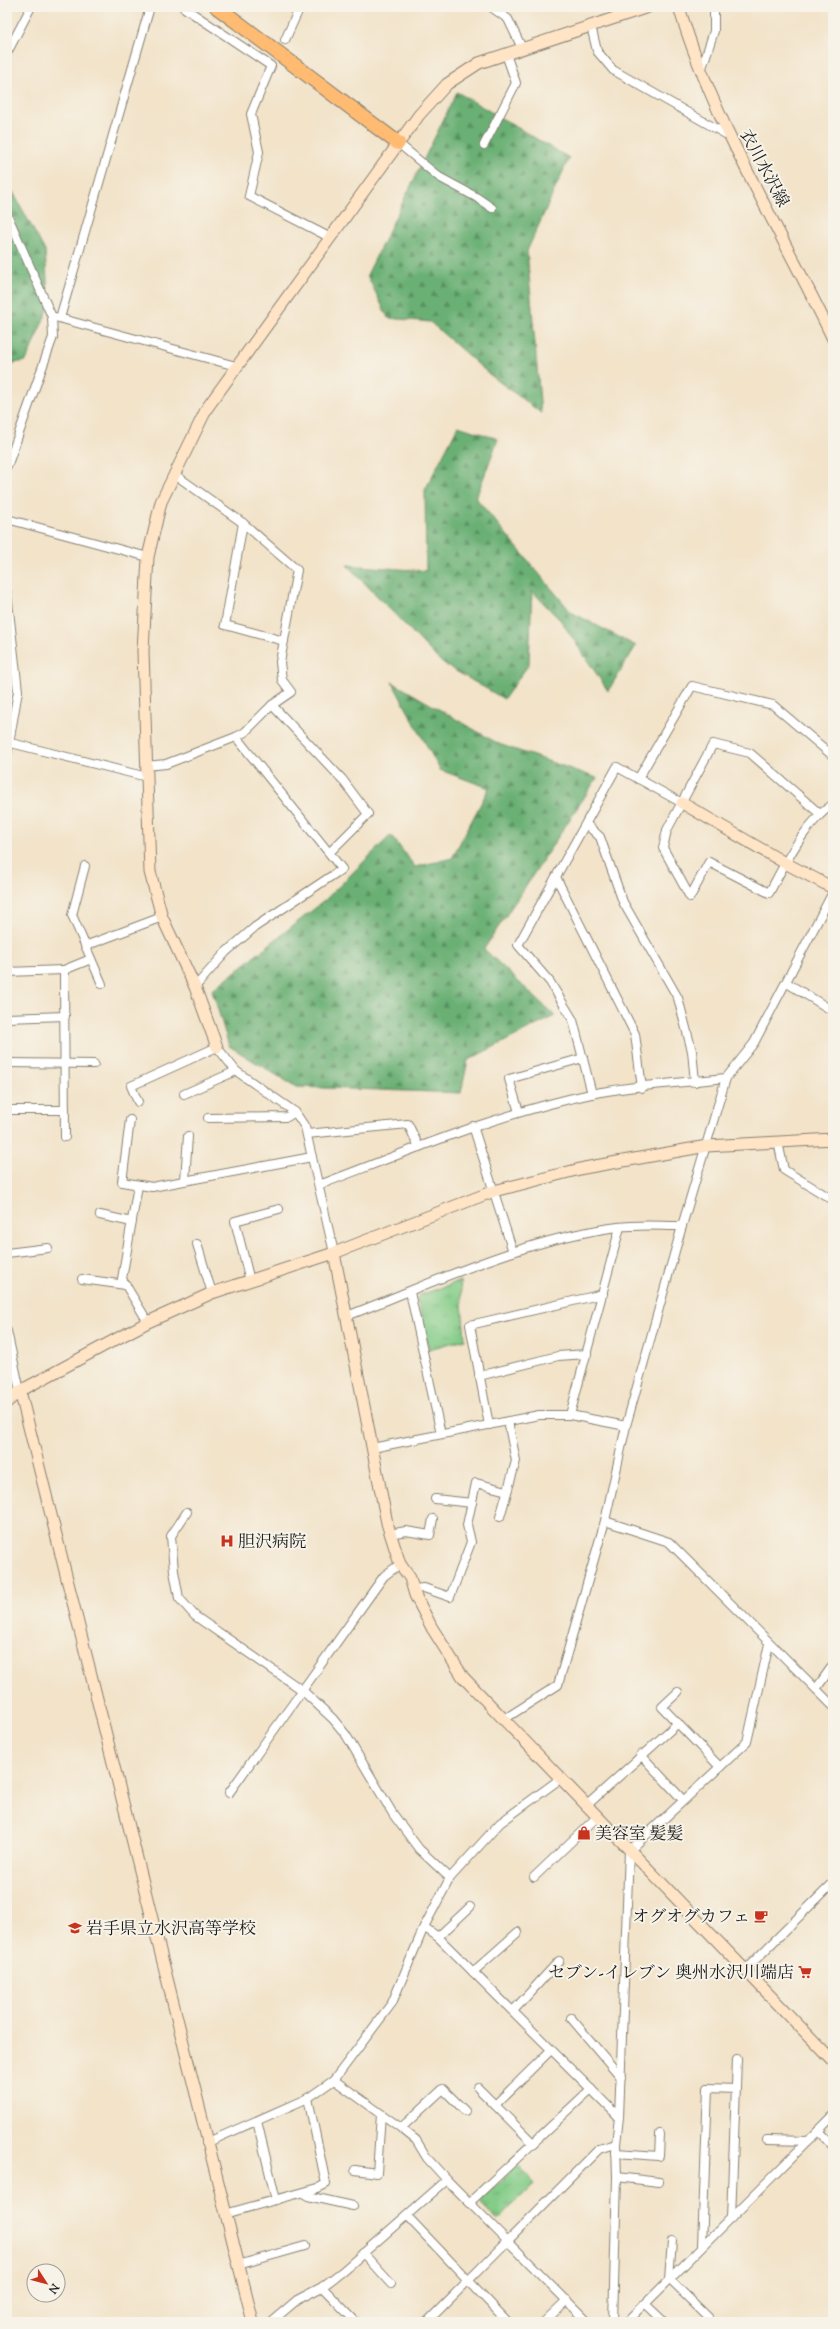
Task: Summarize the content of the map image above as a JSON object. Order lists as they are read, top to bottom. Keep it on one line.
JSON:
{"streets":{"street":["衣川水沢線"]},"places":{"hospital":["胆沢病院"],"shop":["美容室 髪髪"],"cafe":["オグオグカフェ"],"school or university":["岩手県立水沢高等学校"],"supermarket":["セブン-イレブン 奥州水沢川端店"]},"north":"bottom right"}
